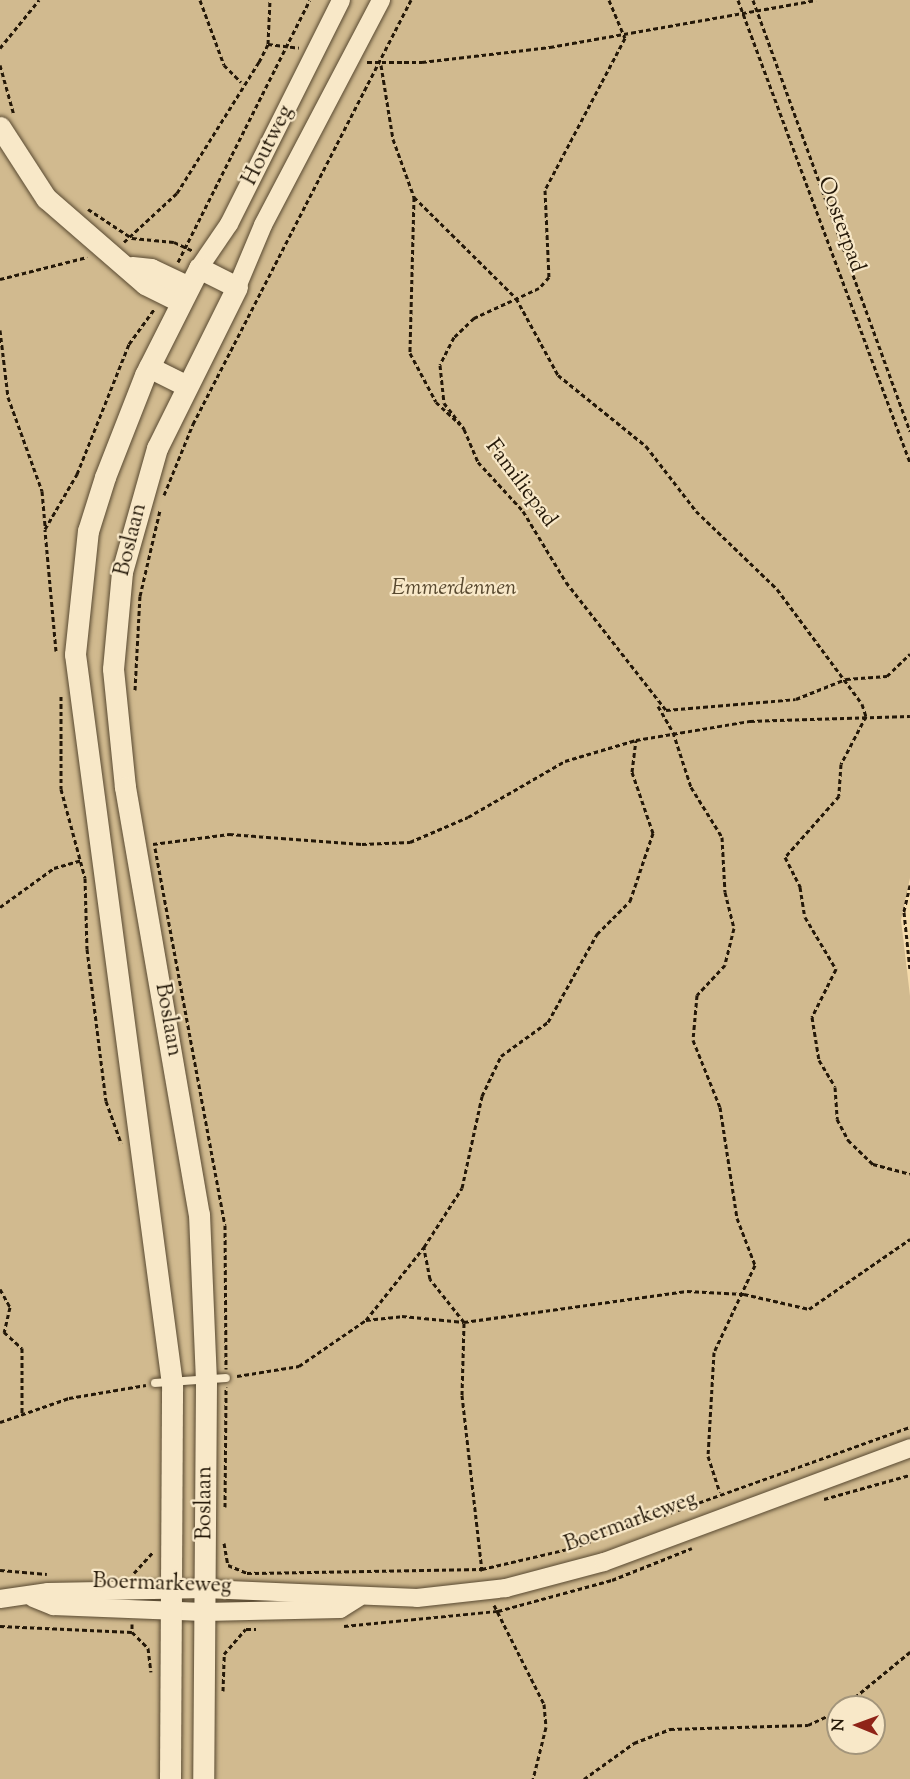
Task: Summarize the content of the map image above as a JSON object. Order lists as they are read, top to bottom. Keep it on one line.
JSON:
{"streets":{"main road":["Houtweg","Boslaan"],"street":["Boermarkeweg"],"path":["Oosterpad","Familiepad"]},"crossings":[["Houtweg","Boslaan"],["Boslaan","Boermarkeweg"]],"parks":["Emmerdennen"],"north":"left"}
